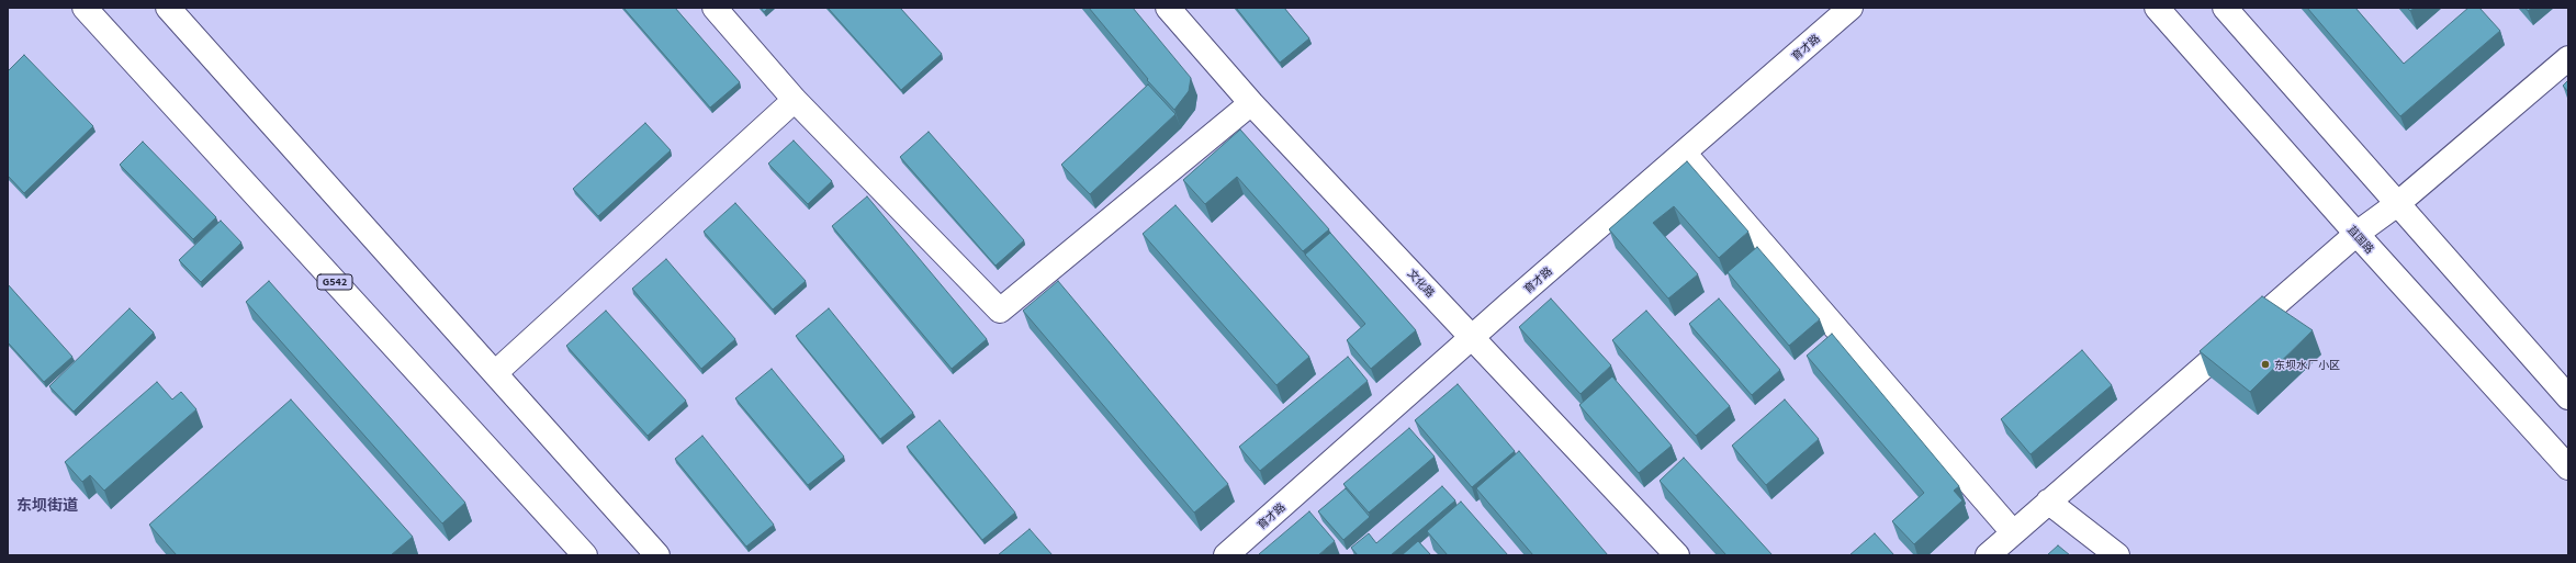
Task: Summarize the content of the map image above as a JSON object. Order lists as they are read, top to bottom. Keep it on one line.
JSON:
{"streets":{"main road":["育才路","苴国路","G542","文化路"]},"crossings":[["育才路","文化路"]],"districts":["东坝街道"],"places":["东坝水厂小区"]}
